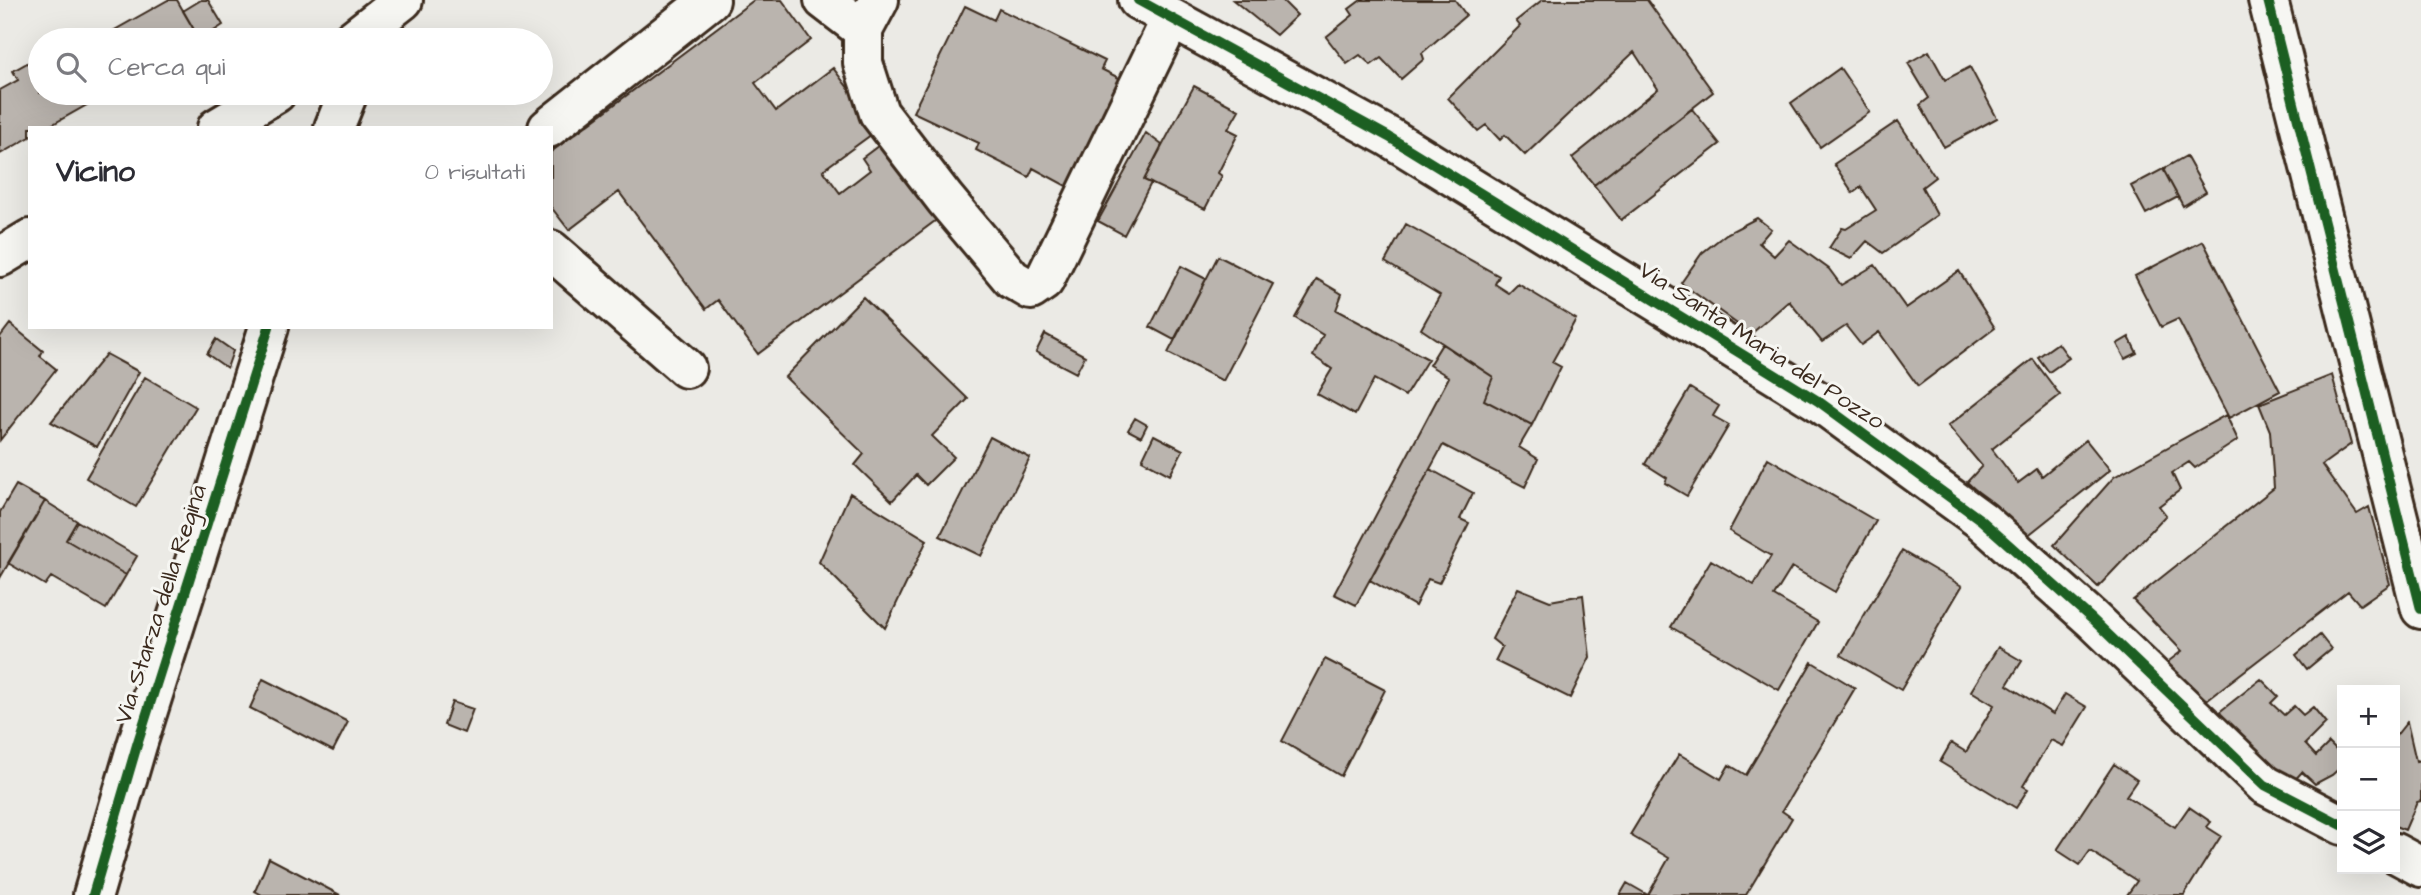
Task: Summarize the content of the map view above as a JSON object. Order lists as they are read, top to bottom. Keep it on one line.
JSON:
{"streets":{"street":["Via Santa Maria del Pozzo","Via Starza della Regina"]},"page":{"search":"Cerca qui","heading":["Vicino","0 risultati"],"map_buttons":["+","−"]}}
